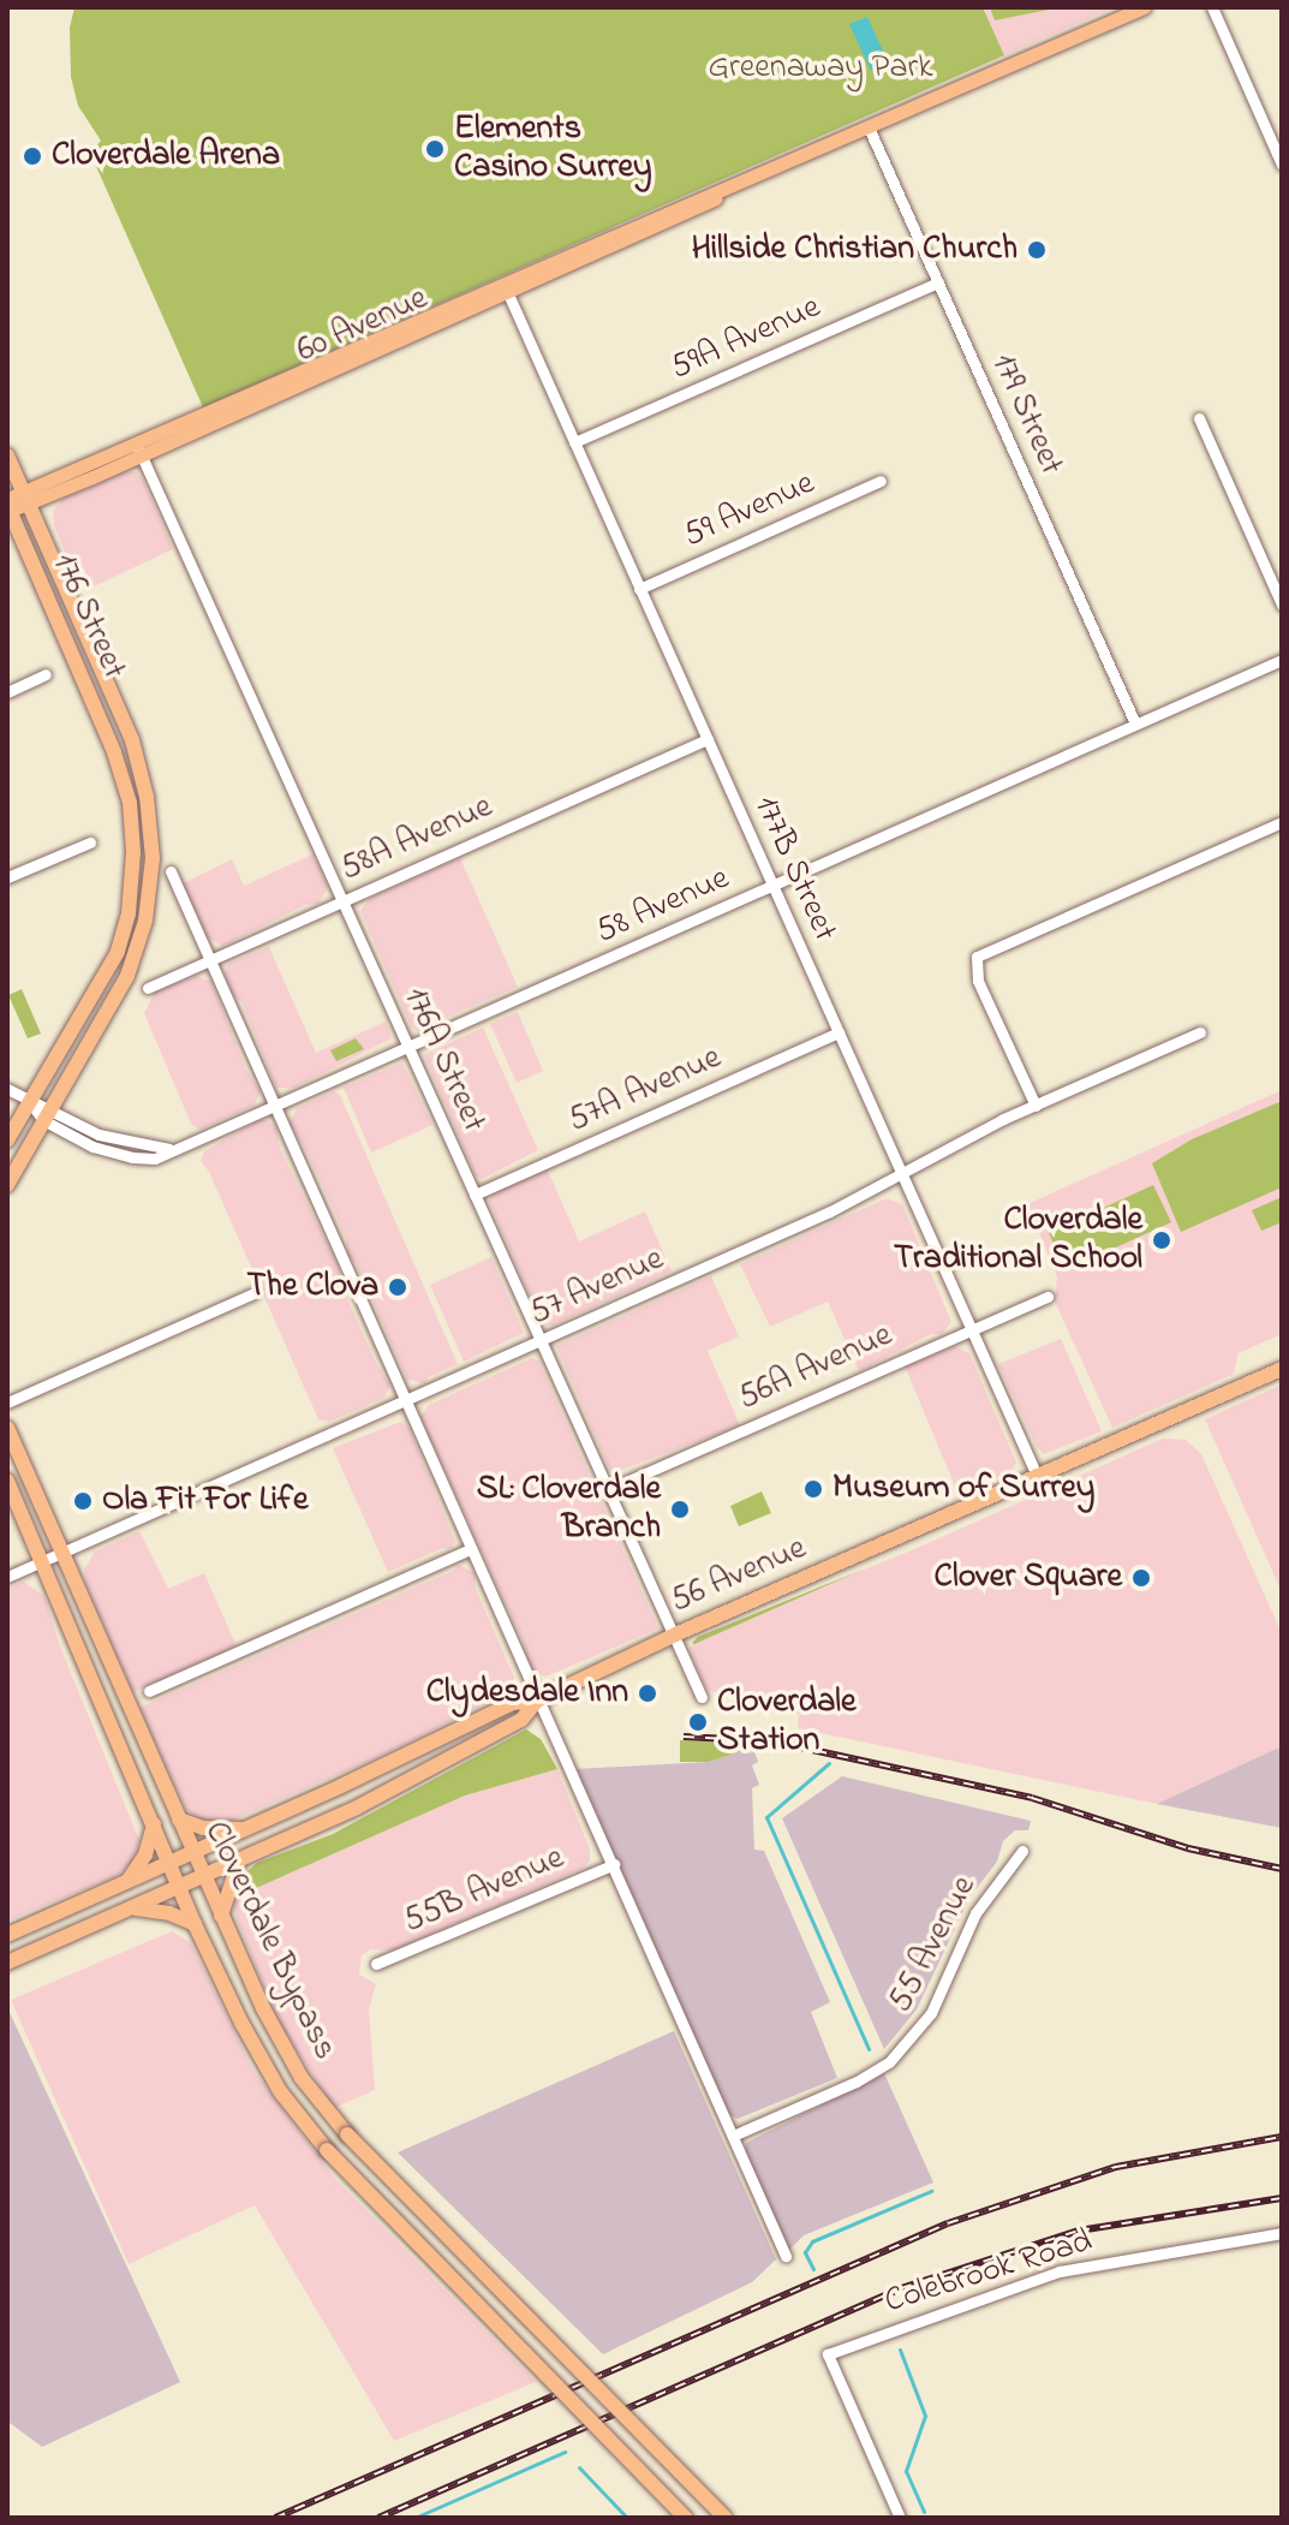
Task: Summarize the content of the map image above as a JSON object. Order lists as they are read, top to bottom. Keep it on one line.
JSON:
{"streets":{"highway":["176 Street","56 Avenue","Cloverdale Bypass"],"main road":["60 Avenue"],"street":["59A Avenue","179 Street","59 Avenue","58A Avenue","177B Street","58 Avenue","176A Street","57A Avenue","57 Avenue","56A Avenue","55B Avenue","55 Avenue","Colebrook Road"]},"crossings":[["60 Avenue","179 Street"],["60 Avenue","176 Street"],["60 Avenue","177B Street"],["60 Avenue","176A Street"],["59A Avenue","179 Street"],["59A Avenue","177B Street"],["179 Street","58 Avenue"],["59 Avenue","177B Street"],["176 Street","58 Avenue"],["58A Avenue","177B Street"],["58A Avenue","176A Street"],["177B Street","58 Avenue"],["177B Street","57A Avenue"],["177B Street","57 Avenue"],["177B Street","56A Avenue"],["177B Street","56 Avenue"],["58 Avenue","176A Street"],["176A Street","57A Avenue"],["176A Street","57 Avenue"],["176A Street","56A Avenue"],["176A Street","56 Avenue"],["57 Avenue","Cloverdale Bypass"],["56 Avenue","Cloverdale Bypass"]],"parks":["Greenaway Park"],"places":["Elements Casino Surrey","Cloverdale Arena","Hillside Christian Church","Cloverdale Traditional School","The Clova","Museum of Surrey","Ola Fit For Life","SL: Cloverdale Branch","Clover Square","Clydesdale Inn","Cloverdale Station"]}
